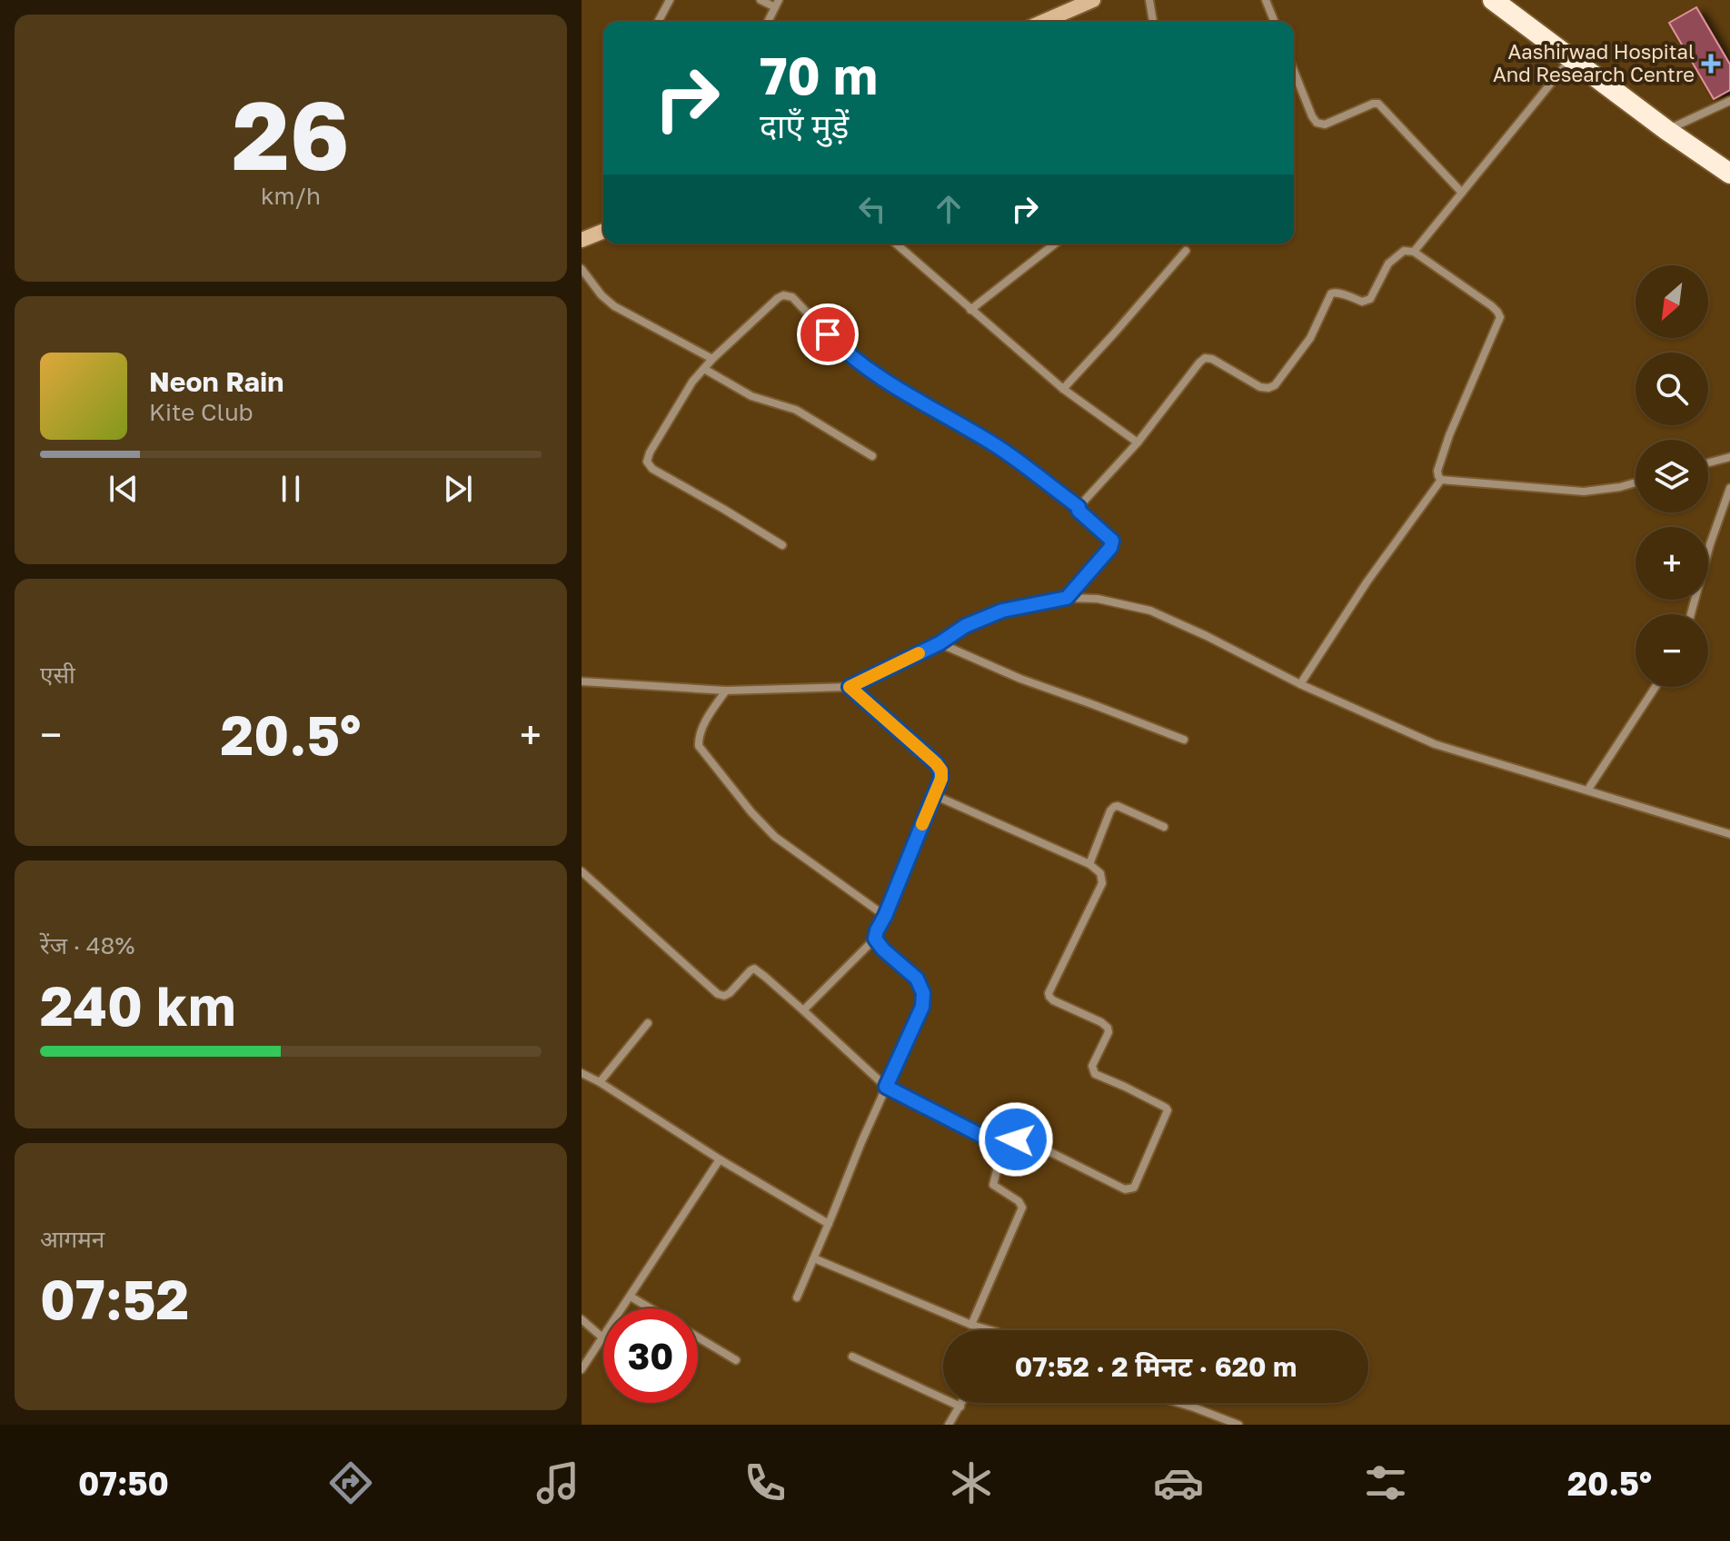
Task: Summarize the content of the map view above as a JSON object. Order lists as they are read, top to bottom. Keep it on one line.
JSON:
{"places":{"health":["Aashirwad Hospital And Research Centre"]},"north":"bottom left","page":{"tile":[["26","km/h"],"एसी",["रेंज · 48%","240 km"],["आगमन","07:52"]],"turn":["70 m","दाएँ मुड़ें"],"map_buttons":["+","−"],"song":["Neon Rain","Kite Club"],"heat":["−","20.5°","+"],"limit":"30","trip":"07:52 · 2 मिनट · 620 m","tabs":["07:50","20.5°"]}}
